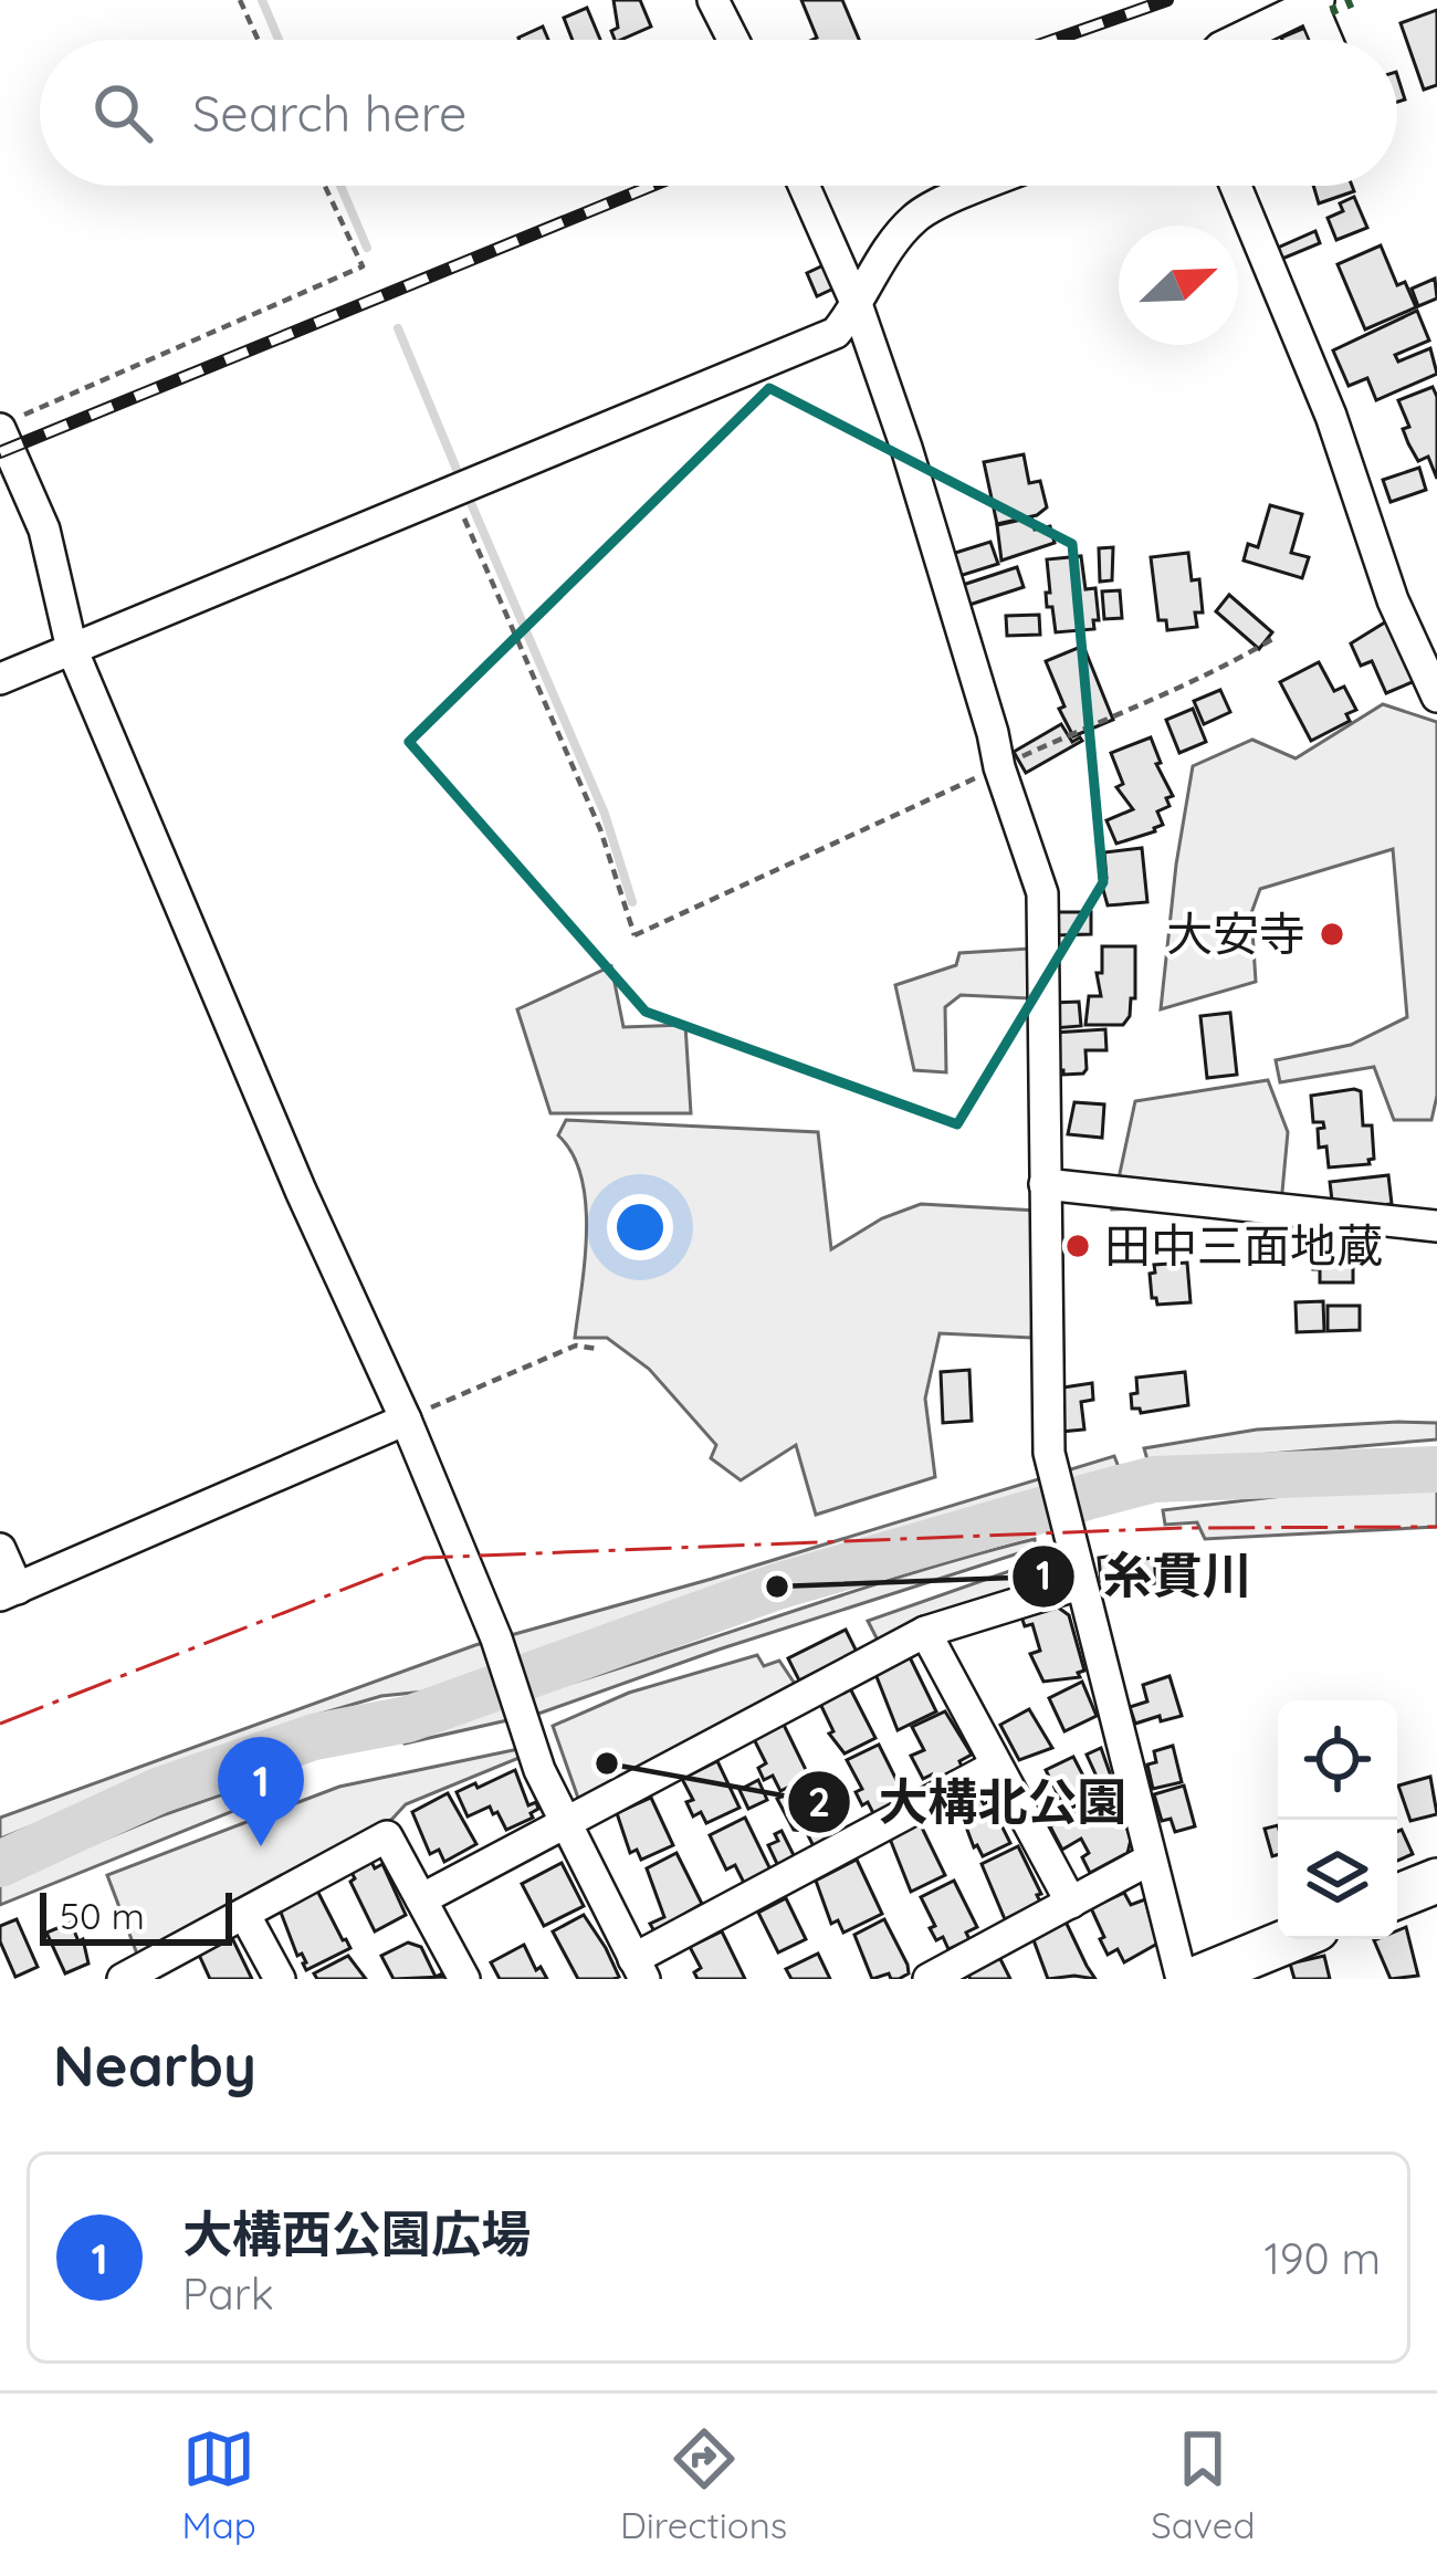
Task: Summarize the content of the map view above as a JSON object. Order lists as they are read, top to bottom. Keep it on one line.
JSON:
{"places":["大安寺","田中三面地蔵","糸貫川","大構北公園"],"scale_bar":"50 m","north":"top right","page":{"search":"Search here","pins":"1","scale":"50 m","heading":"Nearby","list":[{"mark":"1","name":"大構西公園広場","note":"Park","value":"190 m"}],"nav":["Map","Directions","Saved"]}}
